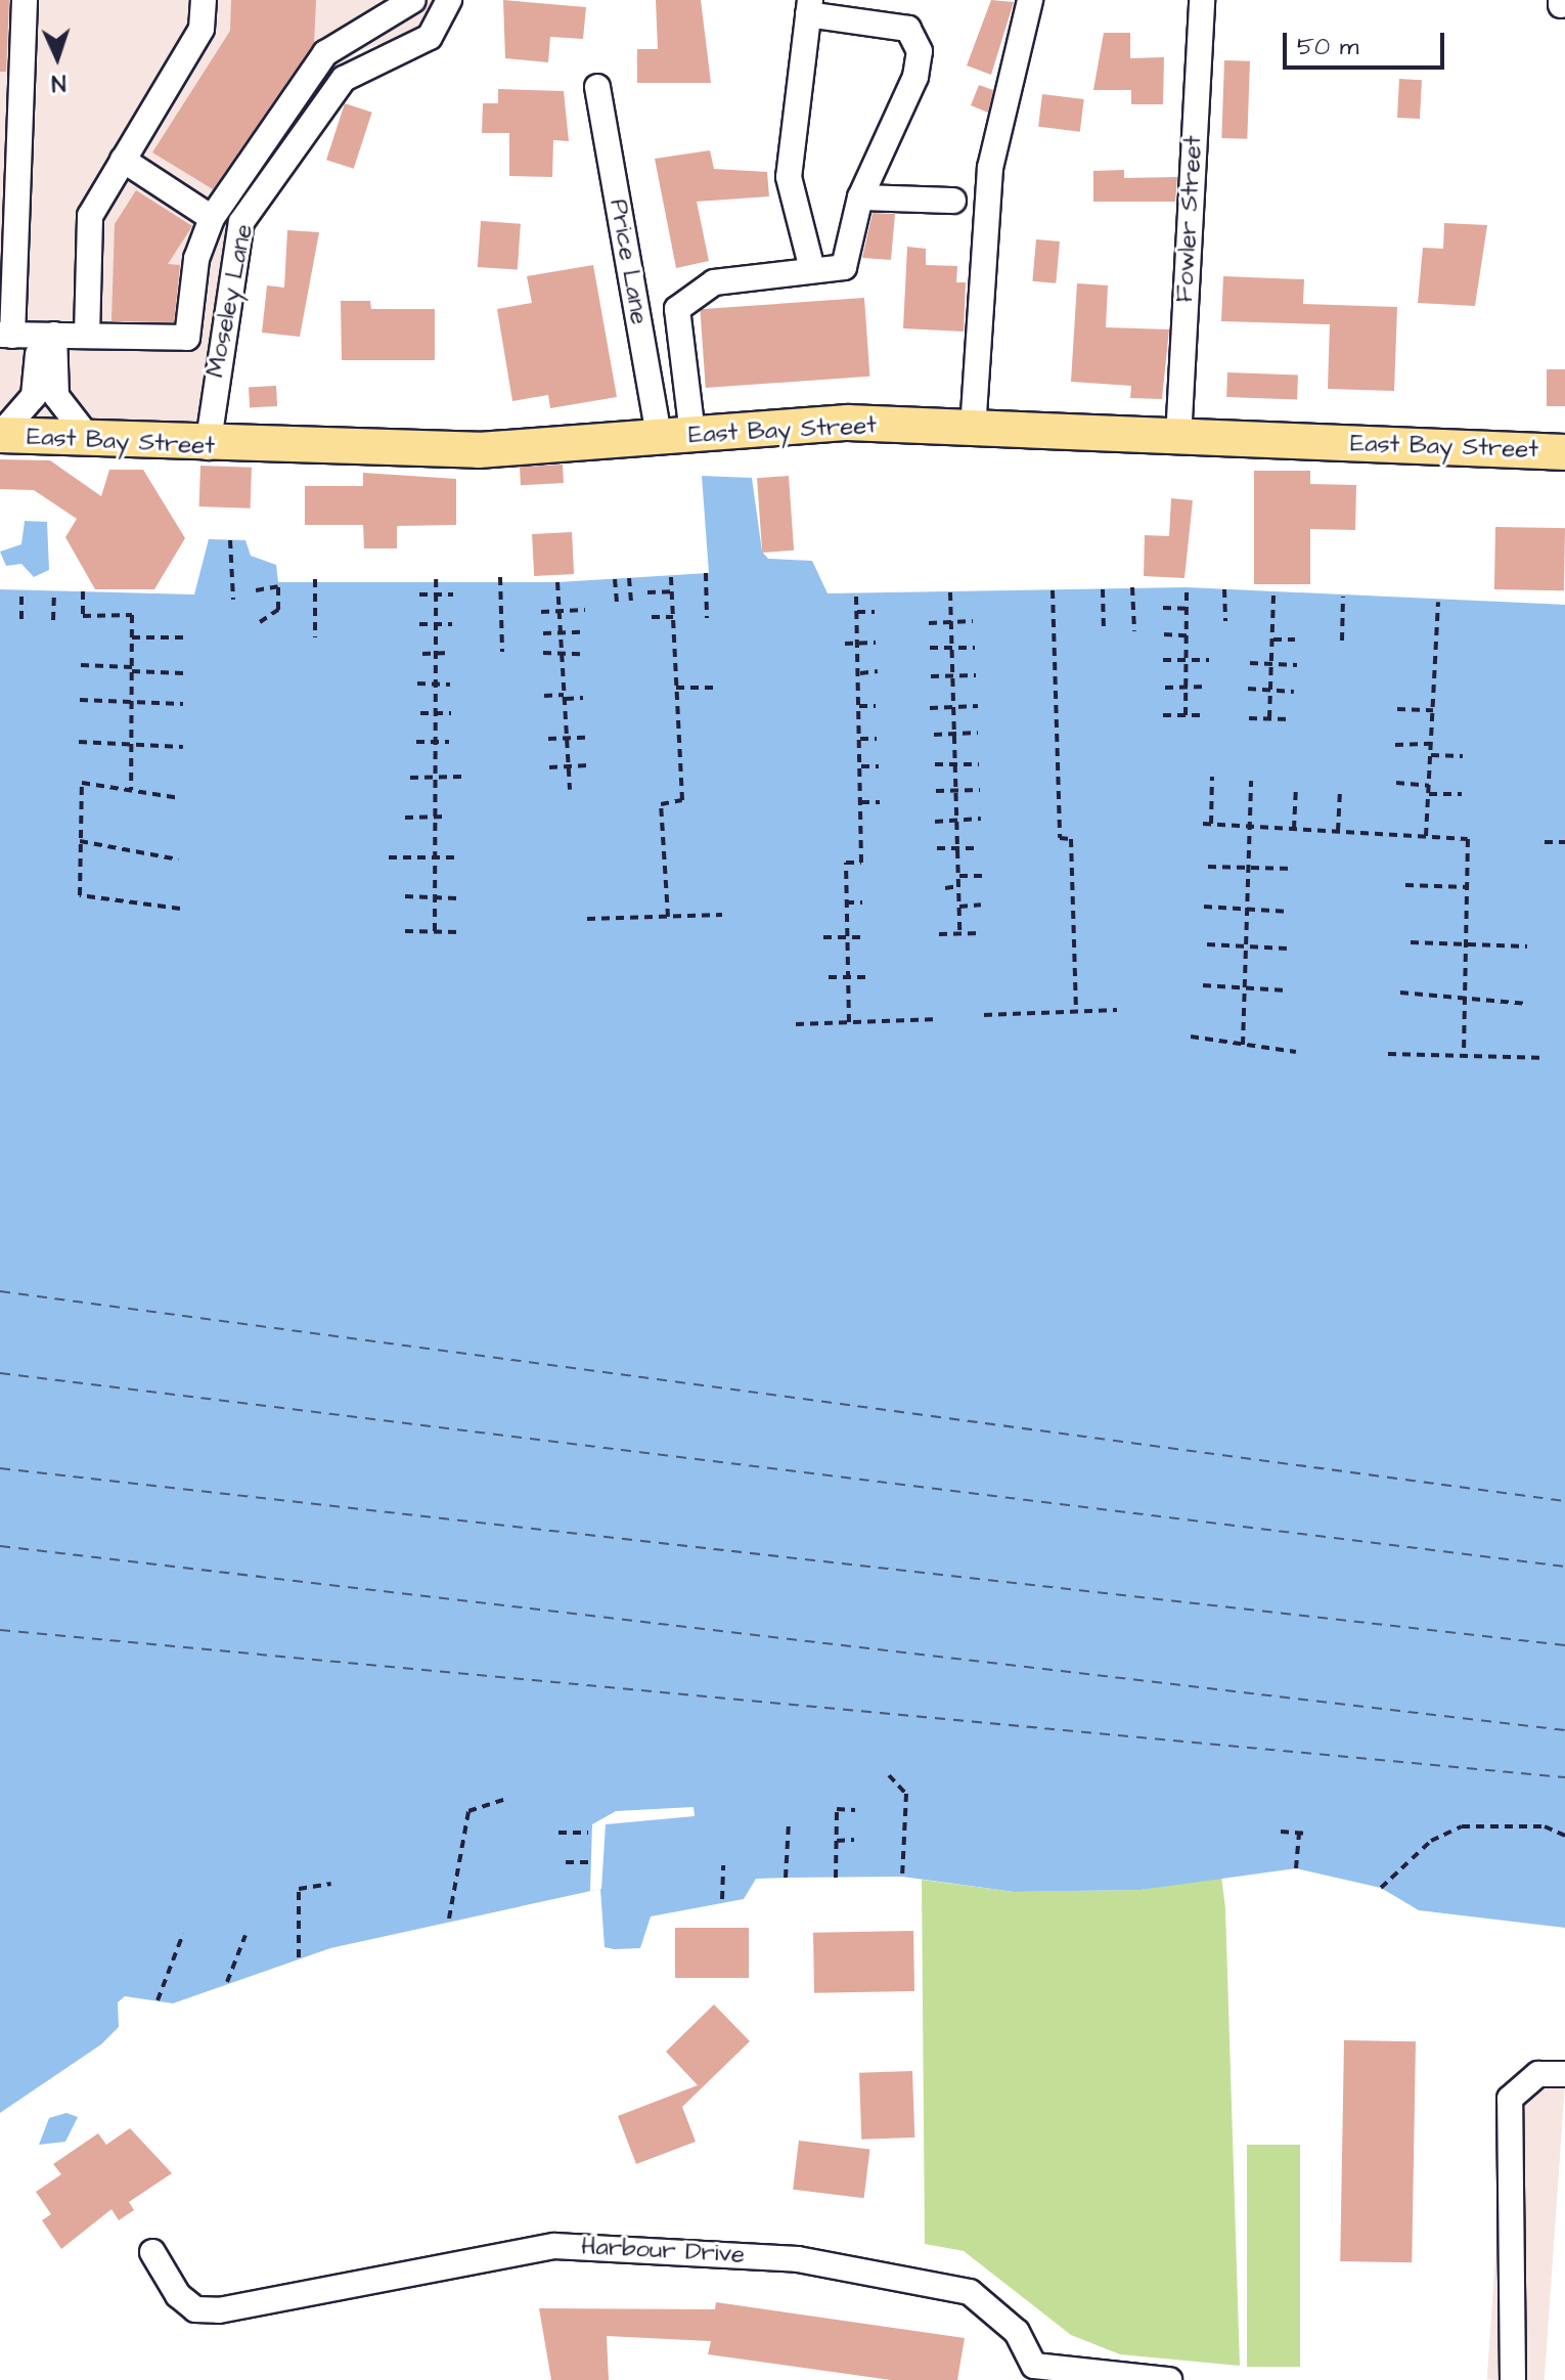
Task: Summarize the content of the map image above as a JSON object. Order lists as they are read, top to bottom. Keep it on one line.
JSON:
{"streets":{"highway":["East Bay Street"],"street":["Fowler Street","Price Lane","Moseley Lane","Harbour Drive"]},"crossings":[["Fowler Street","East Bay Street"],["Price Lane","East Bay Street"],["Moseley Lane","East Bay Street"]],"scale_bar":"50 m","north":"bottom"}
